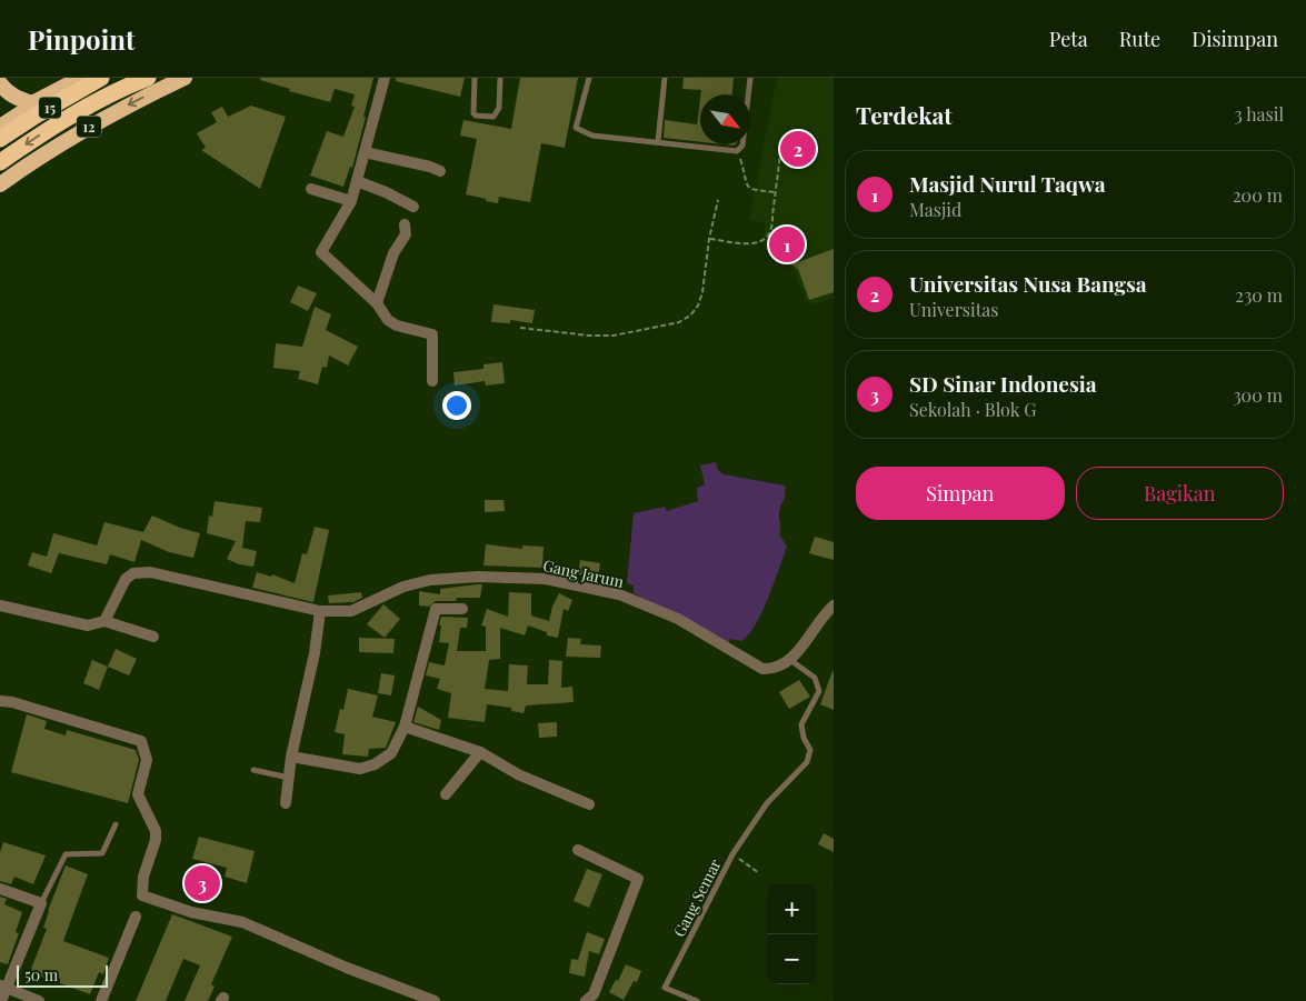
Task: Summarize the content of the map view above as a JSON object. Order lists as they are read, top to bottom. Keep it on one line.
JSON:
{"streets":{"highway":["15","12"],"street":["Gang Jarum"],"lane":["Gang Semar"]},"crossings":[["Gang Jarum","Gang Semar"]],"scale_bar":"50 m","north":"bottom right","page":{"header":"Pinpoint","nav":["Peta","Rute","Disimpan"],"heading":["Terdekat","3 hasil"],"pins":["2","1","3"],"list":[{"mark":"1","name":"Masjid Nurul Taqwa","note":"Masjid","value":"200 m"},{"mark":"2","name":"Universitas Nusa Bangsa","note":"Universitas","value":"230 m"},{"mark":"3","name":"SD Sinar Indonesia","note":"Sekolah · Blok G","value":"300 m"}],"buttons":["Simpan","Bagikan"],"map_buttons":["+","−"],"scale":"50 m"}}
